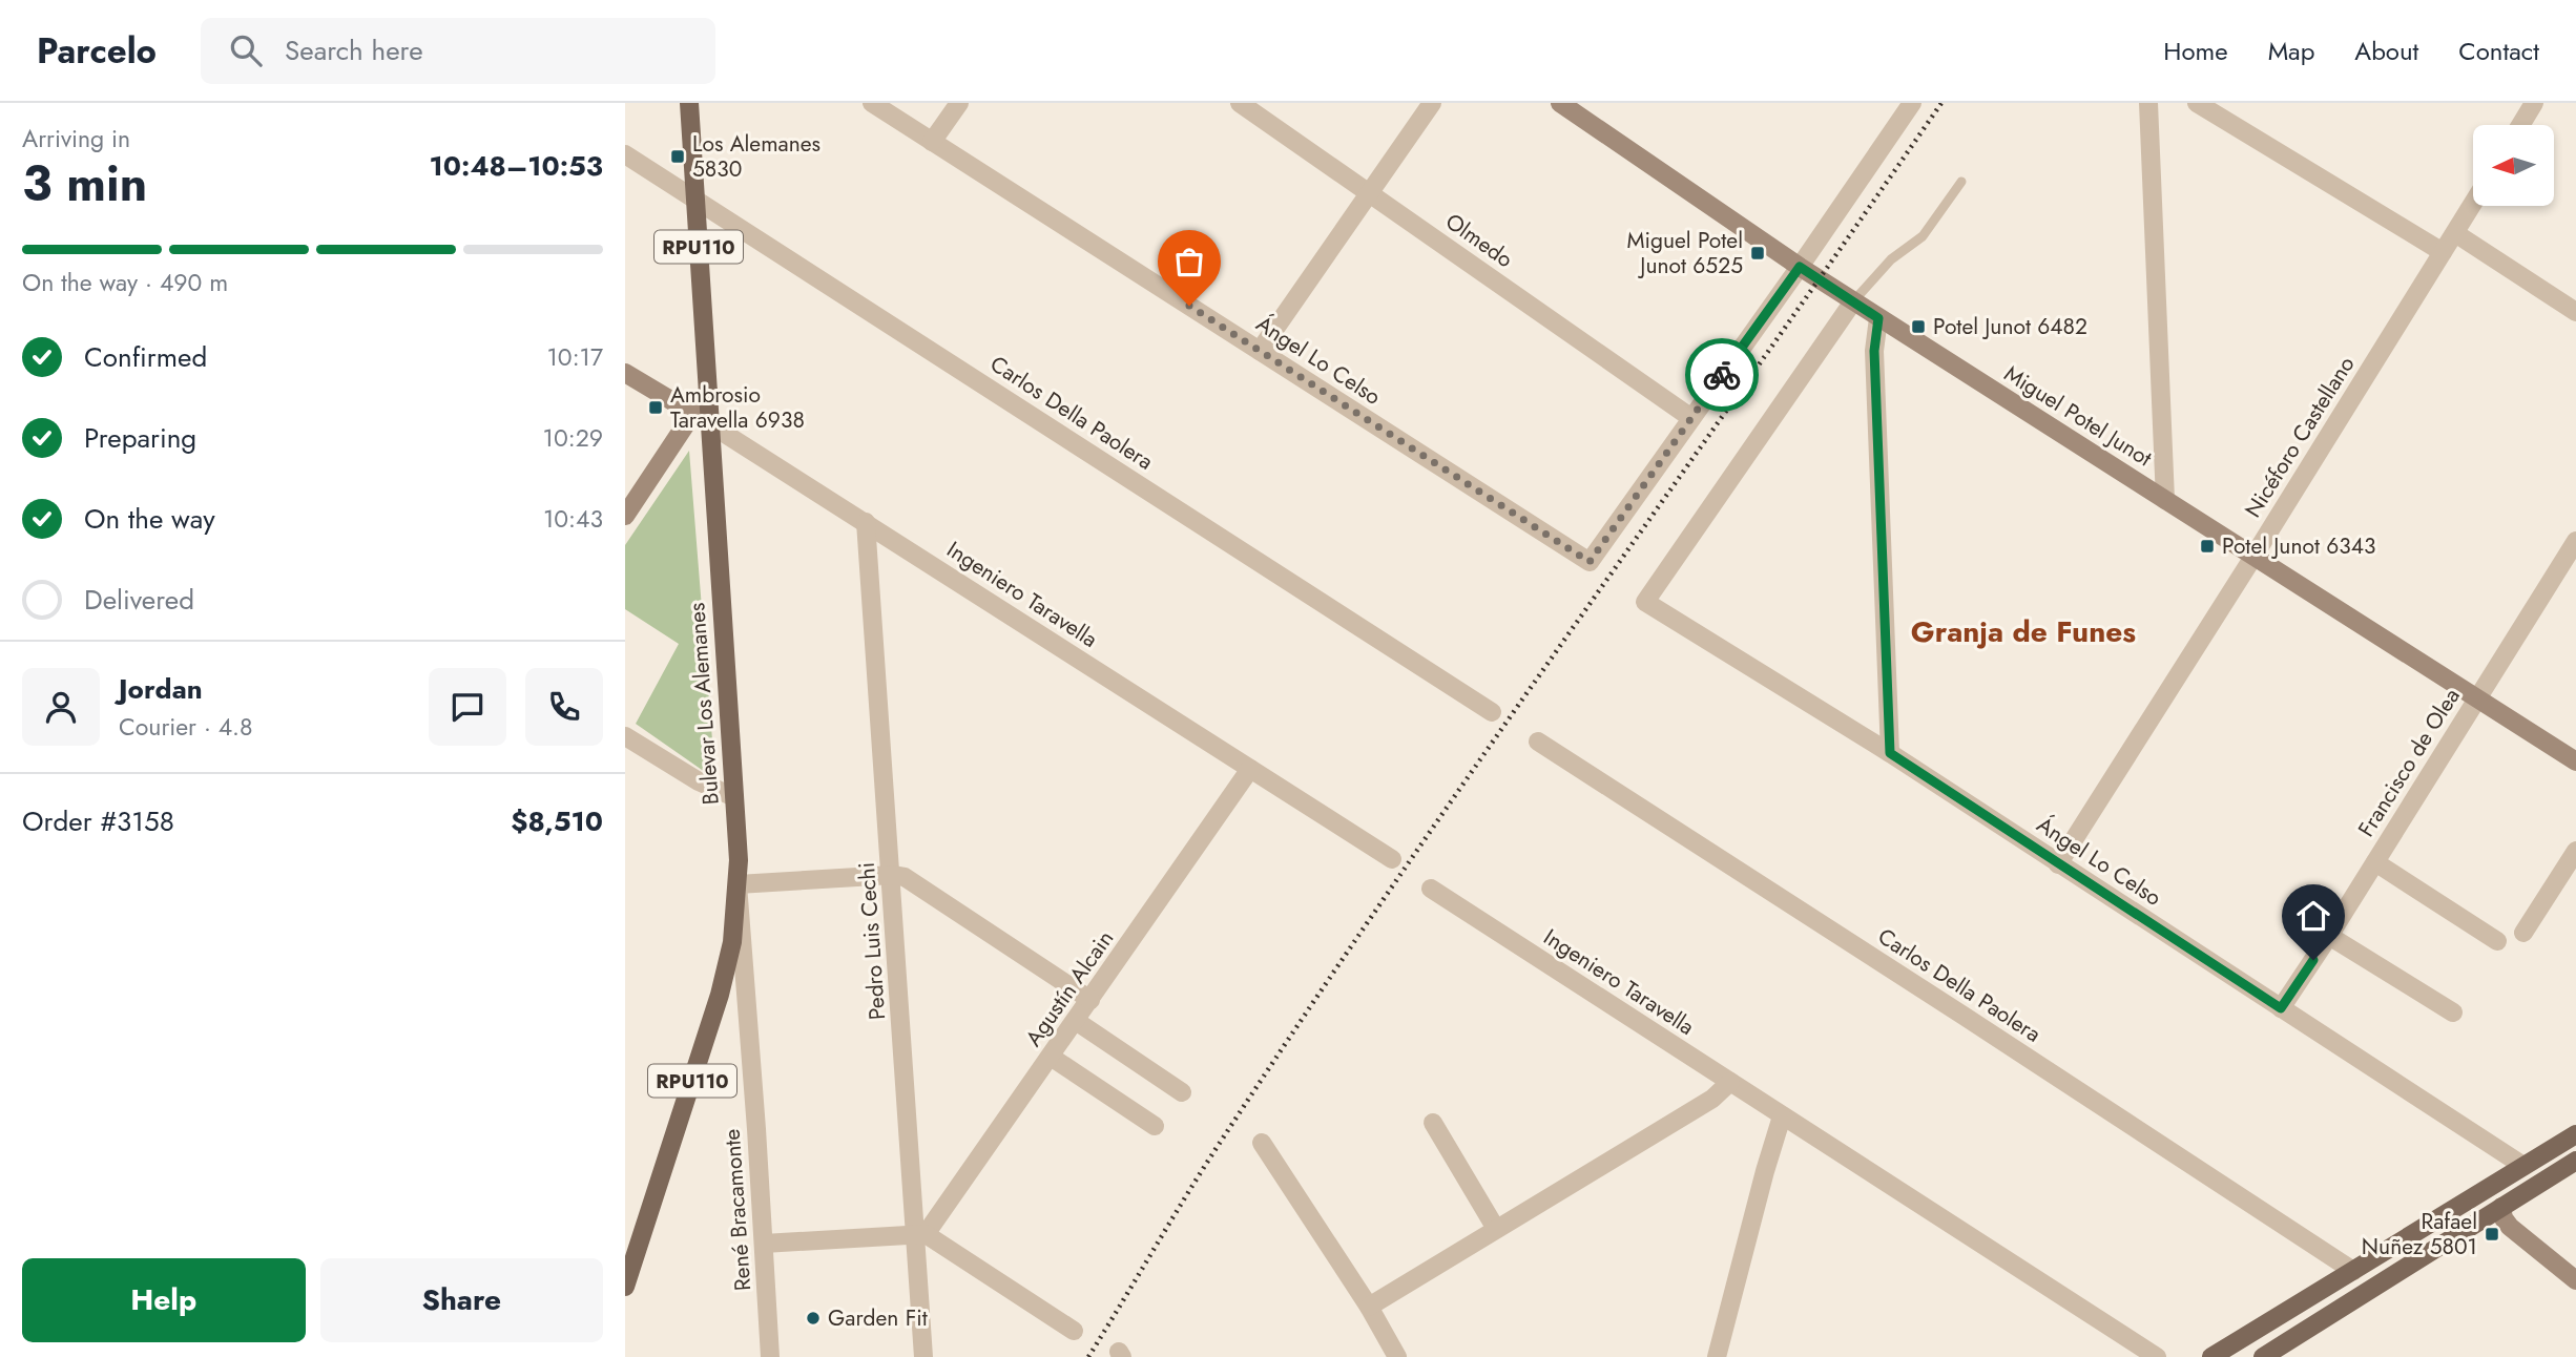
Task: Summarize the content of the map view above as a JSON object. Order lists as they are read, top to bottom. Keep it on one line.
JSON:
{"streets":{"main road":["RPU110","Miguel Potel Junot","Ingeniero Taravella","Bulevar Los Alemanes"],"street":["Olmedo","Ángel Lo Celso","Carlos Della Paolera","Nicéforo Castellano","Francisco de Olea","Pedro Luis Cechi","Agustín Alcain","René Bracamonte"]},"crossings":[["Olmedo","Ángel Lo Celso"],["Ángel Lo Celso","Miguel Potel Junot"],["Ángel Lo Celso","Nicéforo Castellano"],["Ángel Lo Celso","Francisco de Olea"],["Carlos Della Paolera","Bulevar Los Alemanes"],["Miguel Potel Junot","Nicéforo Castellano"],["Miguel Potel Junot","Francisco de Olea"],["Ingeniero Taravella","Bulevar Los Alemanes"],["Ingeniero Taravella","Pedro Luis Cechi"],["Ingeniero Taravella","Agustín Alcain"],["Bulevar Los Alemanes","René Bracamonte"],["Pedro Luis Cechi","Agustín Alcain"]],"districts":["Granja de Funes"],"places":{"transit":["Los Alemanes 5830","Miguel Potel Junot 6525","Potel Junot 6482","Ambrosio Taravella 6938","Potel Junot 6343","Rafael Nuñez 5801"],"other":["Garden Fit"]},"north":"left","page":{"header":"Parcelo","search":"Search here","nav":["Home","Map","About","Contact"],"heading":["3 min","Arriving in","10:48–10:53"],"panel":["Jordan","Courier · 4.8","Order #3158","$8,510"],"bar":"On the way · 490 m","list":[["Confirmed","10:17"],["Preparing","10:29"],["On the way","10:43"],"Delivered"],"buttons":["Help","Share"]}}
